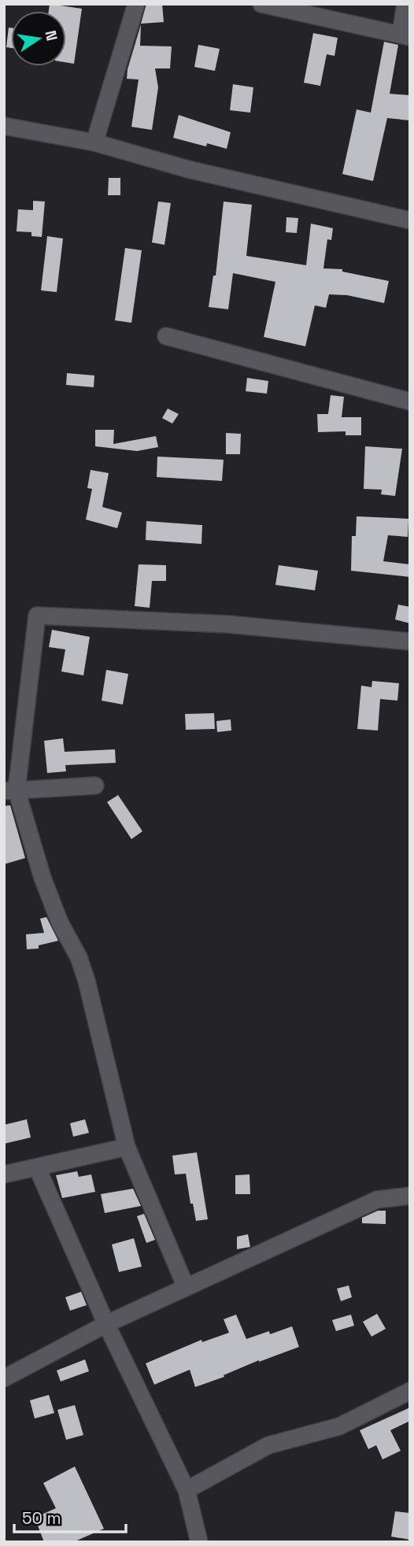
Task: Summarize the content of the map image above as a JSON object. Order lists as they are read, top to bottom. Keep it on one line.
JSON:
{"scale_bar":"50 m","north":"right"}
